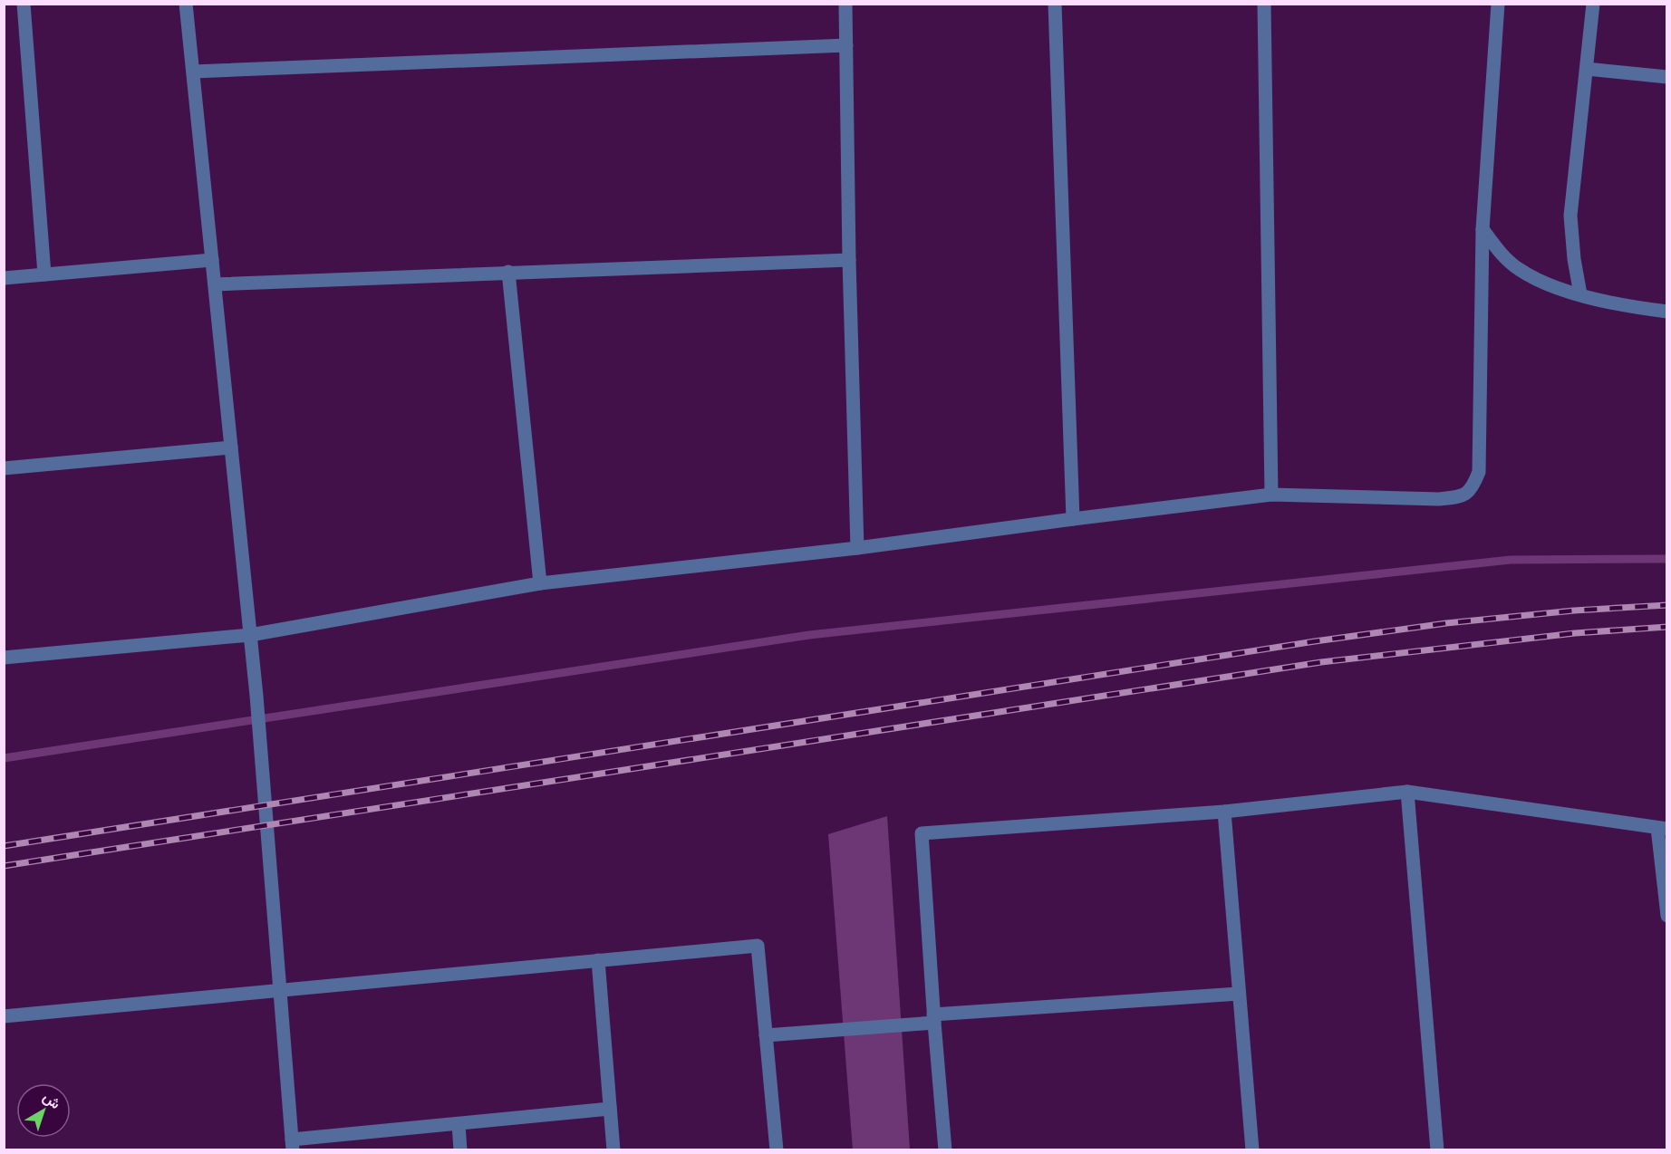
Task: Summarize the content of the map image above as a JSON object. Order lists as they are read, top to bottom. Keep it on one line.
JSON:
{"north":"top right"}
